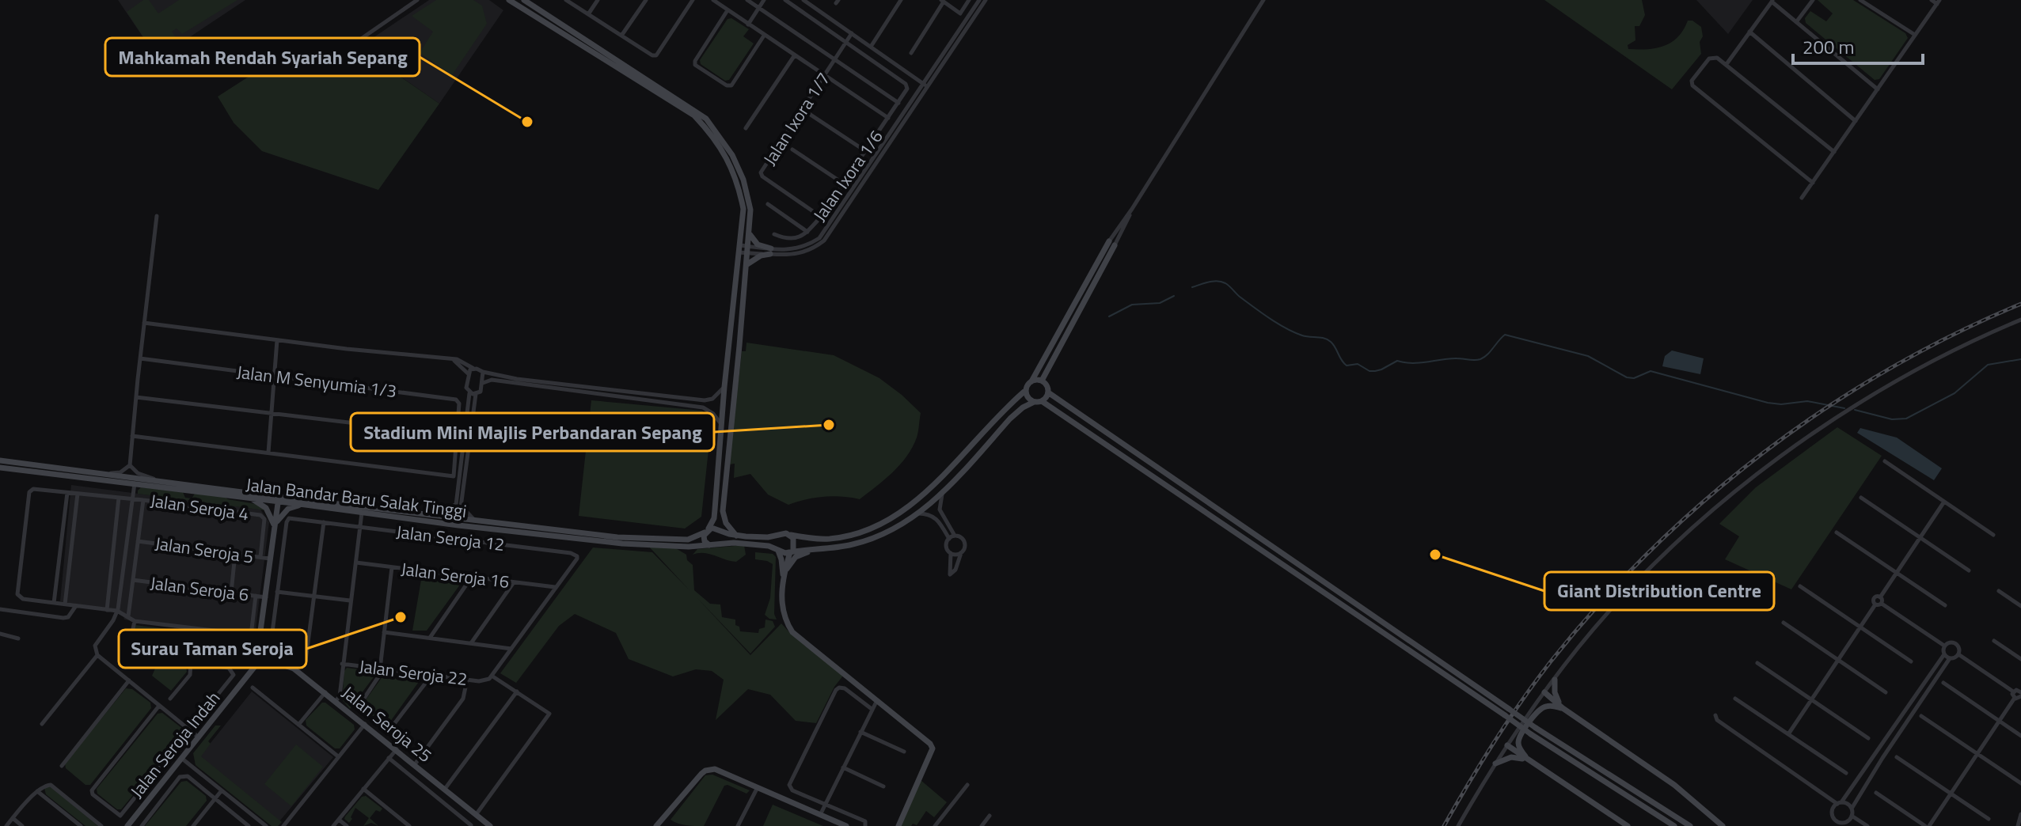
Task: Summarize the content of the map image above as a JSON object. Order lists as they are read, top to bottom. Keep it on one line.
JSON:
{"streets":{"street":["Jalan Ixora 1/7","Jalan Ixora 1/6","Jalan M Senyumia 1/3","Jalan Bandar Baru Salak Tinggi","Jalan Seroja 4","Jalan Seroja 12","Jalan Seroja 5","Jalan Seroja 16","Jalan Seroja 6","Jalan Seroja 22","Jalan Seroja 25","Jalan Seroja Indah"]},"crossings":[["Jalan Ixora 1/7","Jalan Ixora 1/6"],["Jalan Bandar Baru Salak Tinggi","Jalan Seroja Indah"],["Jalan Seroja 4","Jalan Seroja 5"],["Jalan Seroja 12","Jalan Seroja 16"],["Jalan Seroja 5","Jalan Seroja Indah"],["Jalan Seroja 6","Jalan Seroja Indah"],["Jalan Seroja 25","Jalan Seroja Indah"]],"places":["Mahkamah Rendah Syariah Sepang","Stadium Mini Majlis Perbandaran Sepang","Giant Distribution Centre","Surau Taman Seroja"],"scale_bar":"200 m"}
